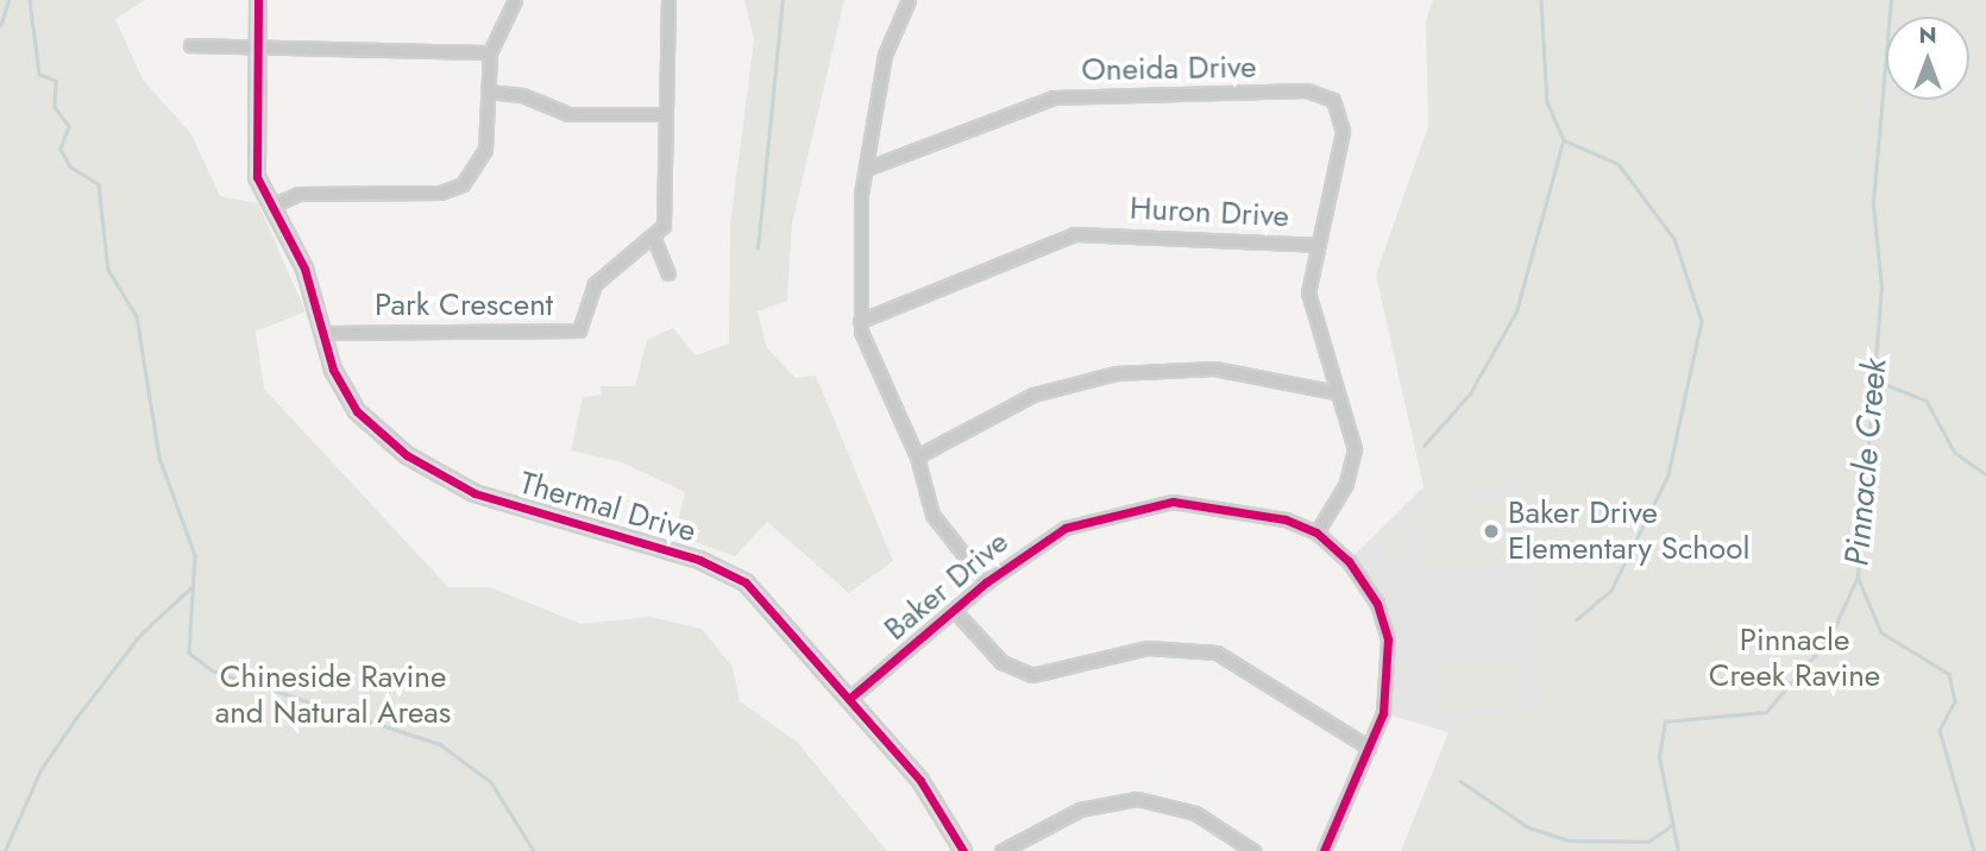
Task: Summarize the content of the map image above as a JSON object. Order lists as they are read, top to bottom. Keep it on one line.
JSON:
{"streets":{"street":["Oneida Drive","Huron Drive","Park Crescent","Thermal Drive","Baker Drive"]},"crossings":[["Oneida Drive","Huron Drive"],["Huron Drive","Baker Drive"],["Park Crescent","Thermal Drive"],["Thermal Drive","Baker Drive"]],"water":["Pinnacle Creek"],"parks":["Pinnacle Creek Ravine","Chineside Ravine and Natural Areas"],"places":["Baker Drive Elementary School"],"north":"top"}
